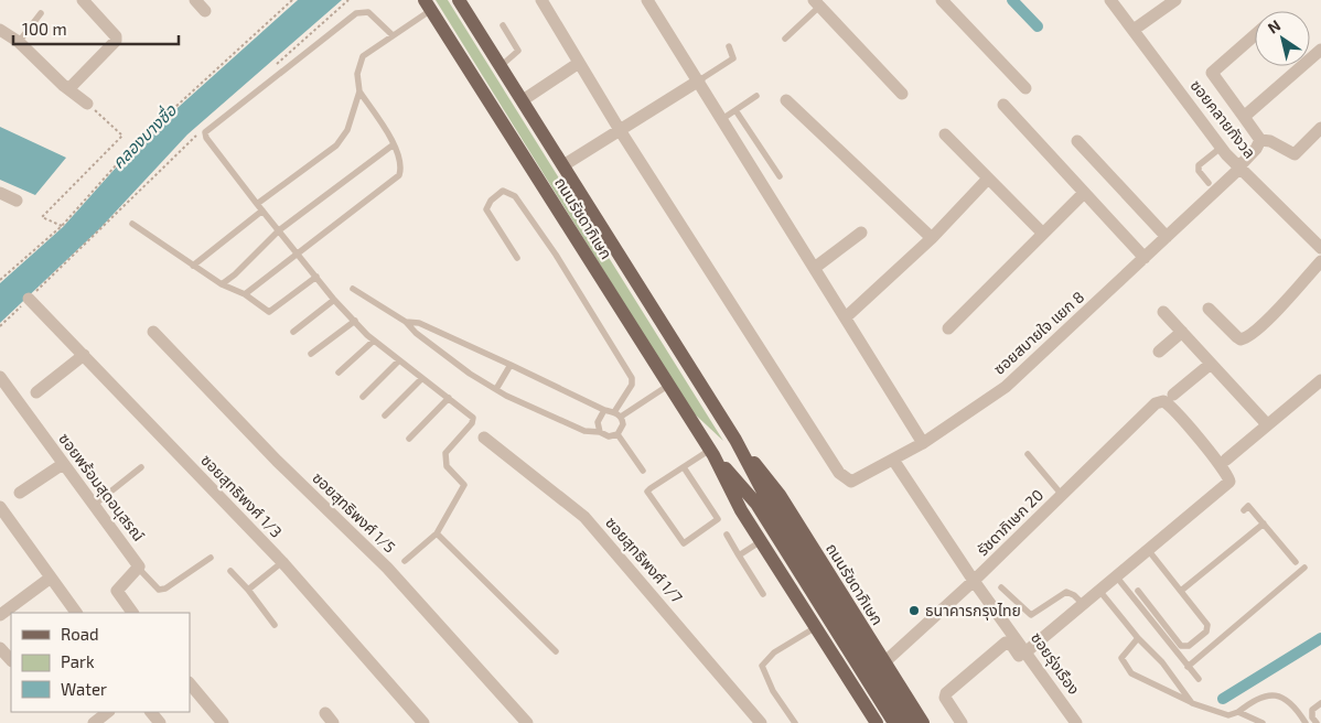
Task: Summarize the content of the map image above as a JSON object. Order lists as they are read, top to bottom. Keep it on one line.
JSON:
{"streets":{"main road":["ถนนรัชดาภิเษก"],"street":["ซอยคลายกังวล","ซอยสบายใจ แยก 8","ซอยพร้อมสุดอนุสรณ์","ซอยสุทธิพงศ์ 1/3","ซอยสุทธิพงศ์ 1/5","รัชดาภิเษก 20","ซอยสุทธิพงศ์ 1/7","ซอยรุ่งเรือง"]},"crossings":[["ซอยคลายกังวล","ซอยสบายใจ แยก 8"],["ถนนรัชดาภิเษก","รัชดาภิเษก 20"],["ซอยสบายใจ แยก 8","ซอยรุ่งเรือง"],["รัชดาภิเษก 20","ซอยรุ่งเรือง"]],"water":["คลองบางซื่อ"],"places":["ธนาคารกรุงไทย"],"legend":["Road","Park","Water"],"scale_bar":"100 m","north":"top left"}
